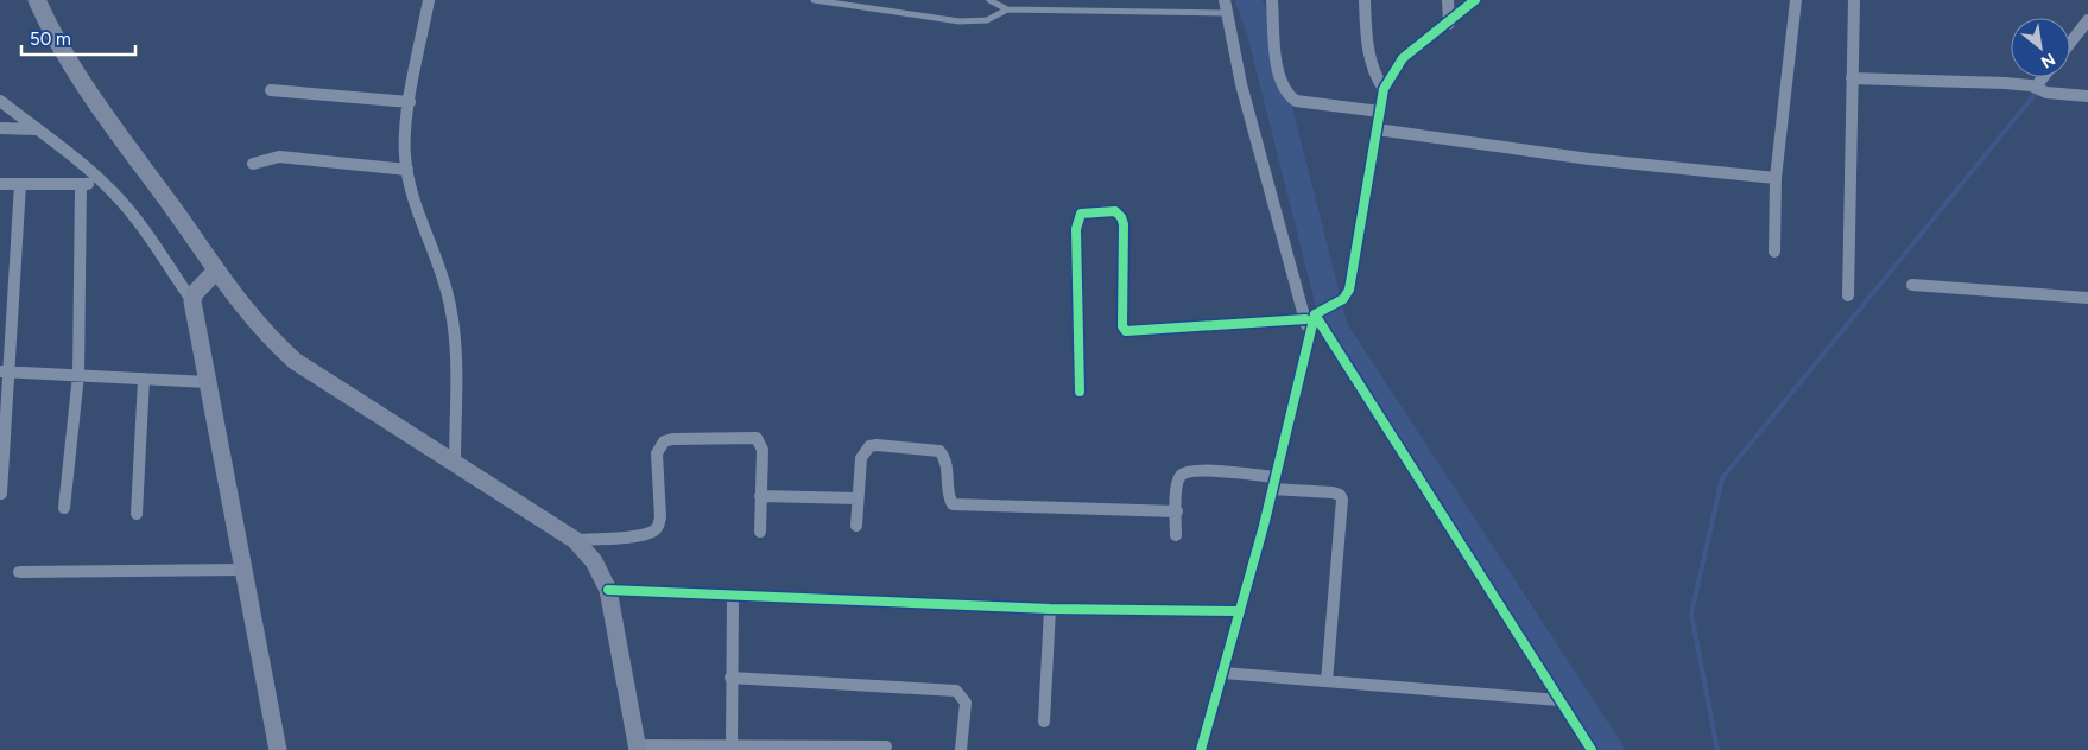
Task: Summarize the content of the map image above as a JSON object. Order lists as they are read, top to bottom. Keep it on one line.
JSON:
{"scale_bar":"50 m","north":"bottom right"}
